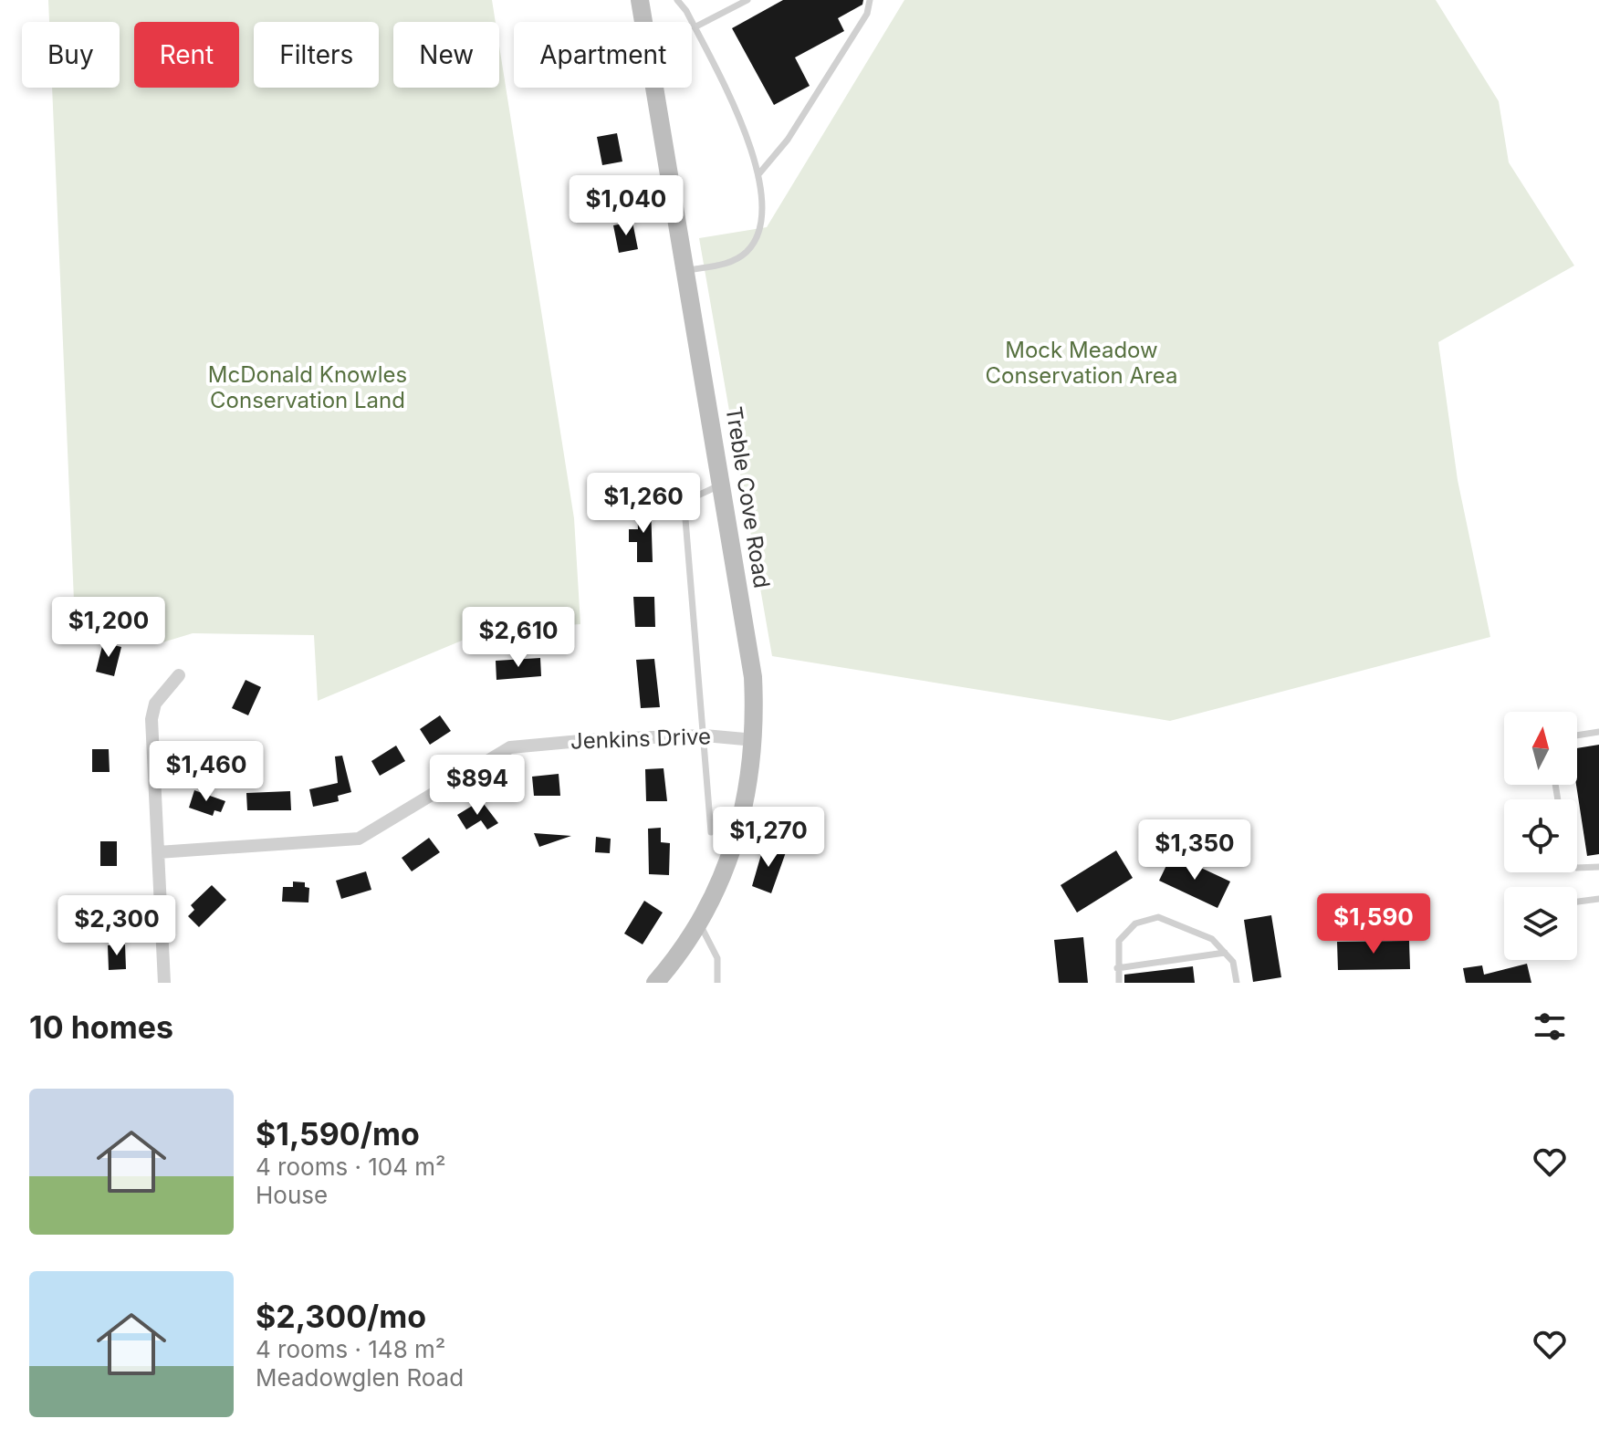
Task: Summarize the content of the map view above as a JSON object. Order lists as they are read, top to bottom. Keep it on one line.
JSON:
{"streets":{"main road":["Treble Cove Road"],"street":["Jenkins Drive"]},"crossings":[["Treble Cove Road","Jenkins Drive"]],"parks":["Mock Meadow Conservation Area","McDonald Knowles Conservation Land"],"north":"top","page":{"chip":["Buy","Rent","Filters","New","Apartment"],"price":["$1,040","$1,260","$1,200","$2,610","$1,460","$894","$1,270","$1,350","$1,590","$2,300"],"heading":"10 homes","list":[{"name":"$1,590/mo","note":"4 rooms · 104 m² · House"},{"name":"$2,300/mo","note":"4 rooms · 148 m² · Meadowglen Road"}]}}
